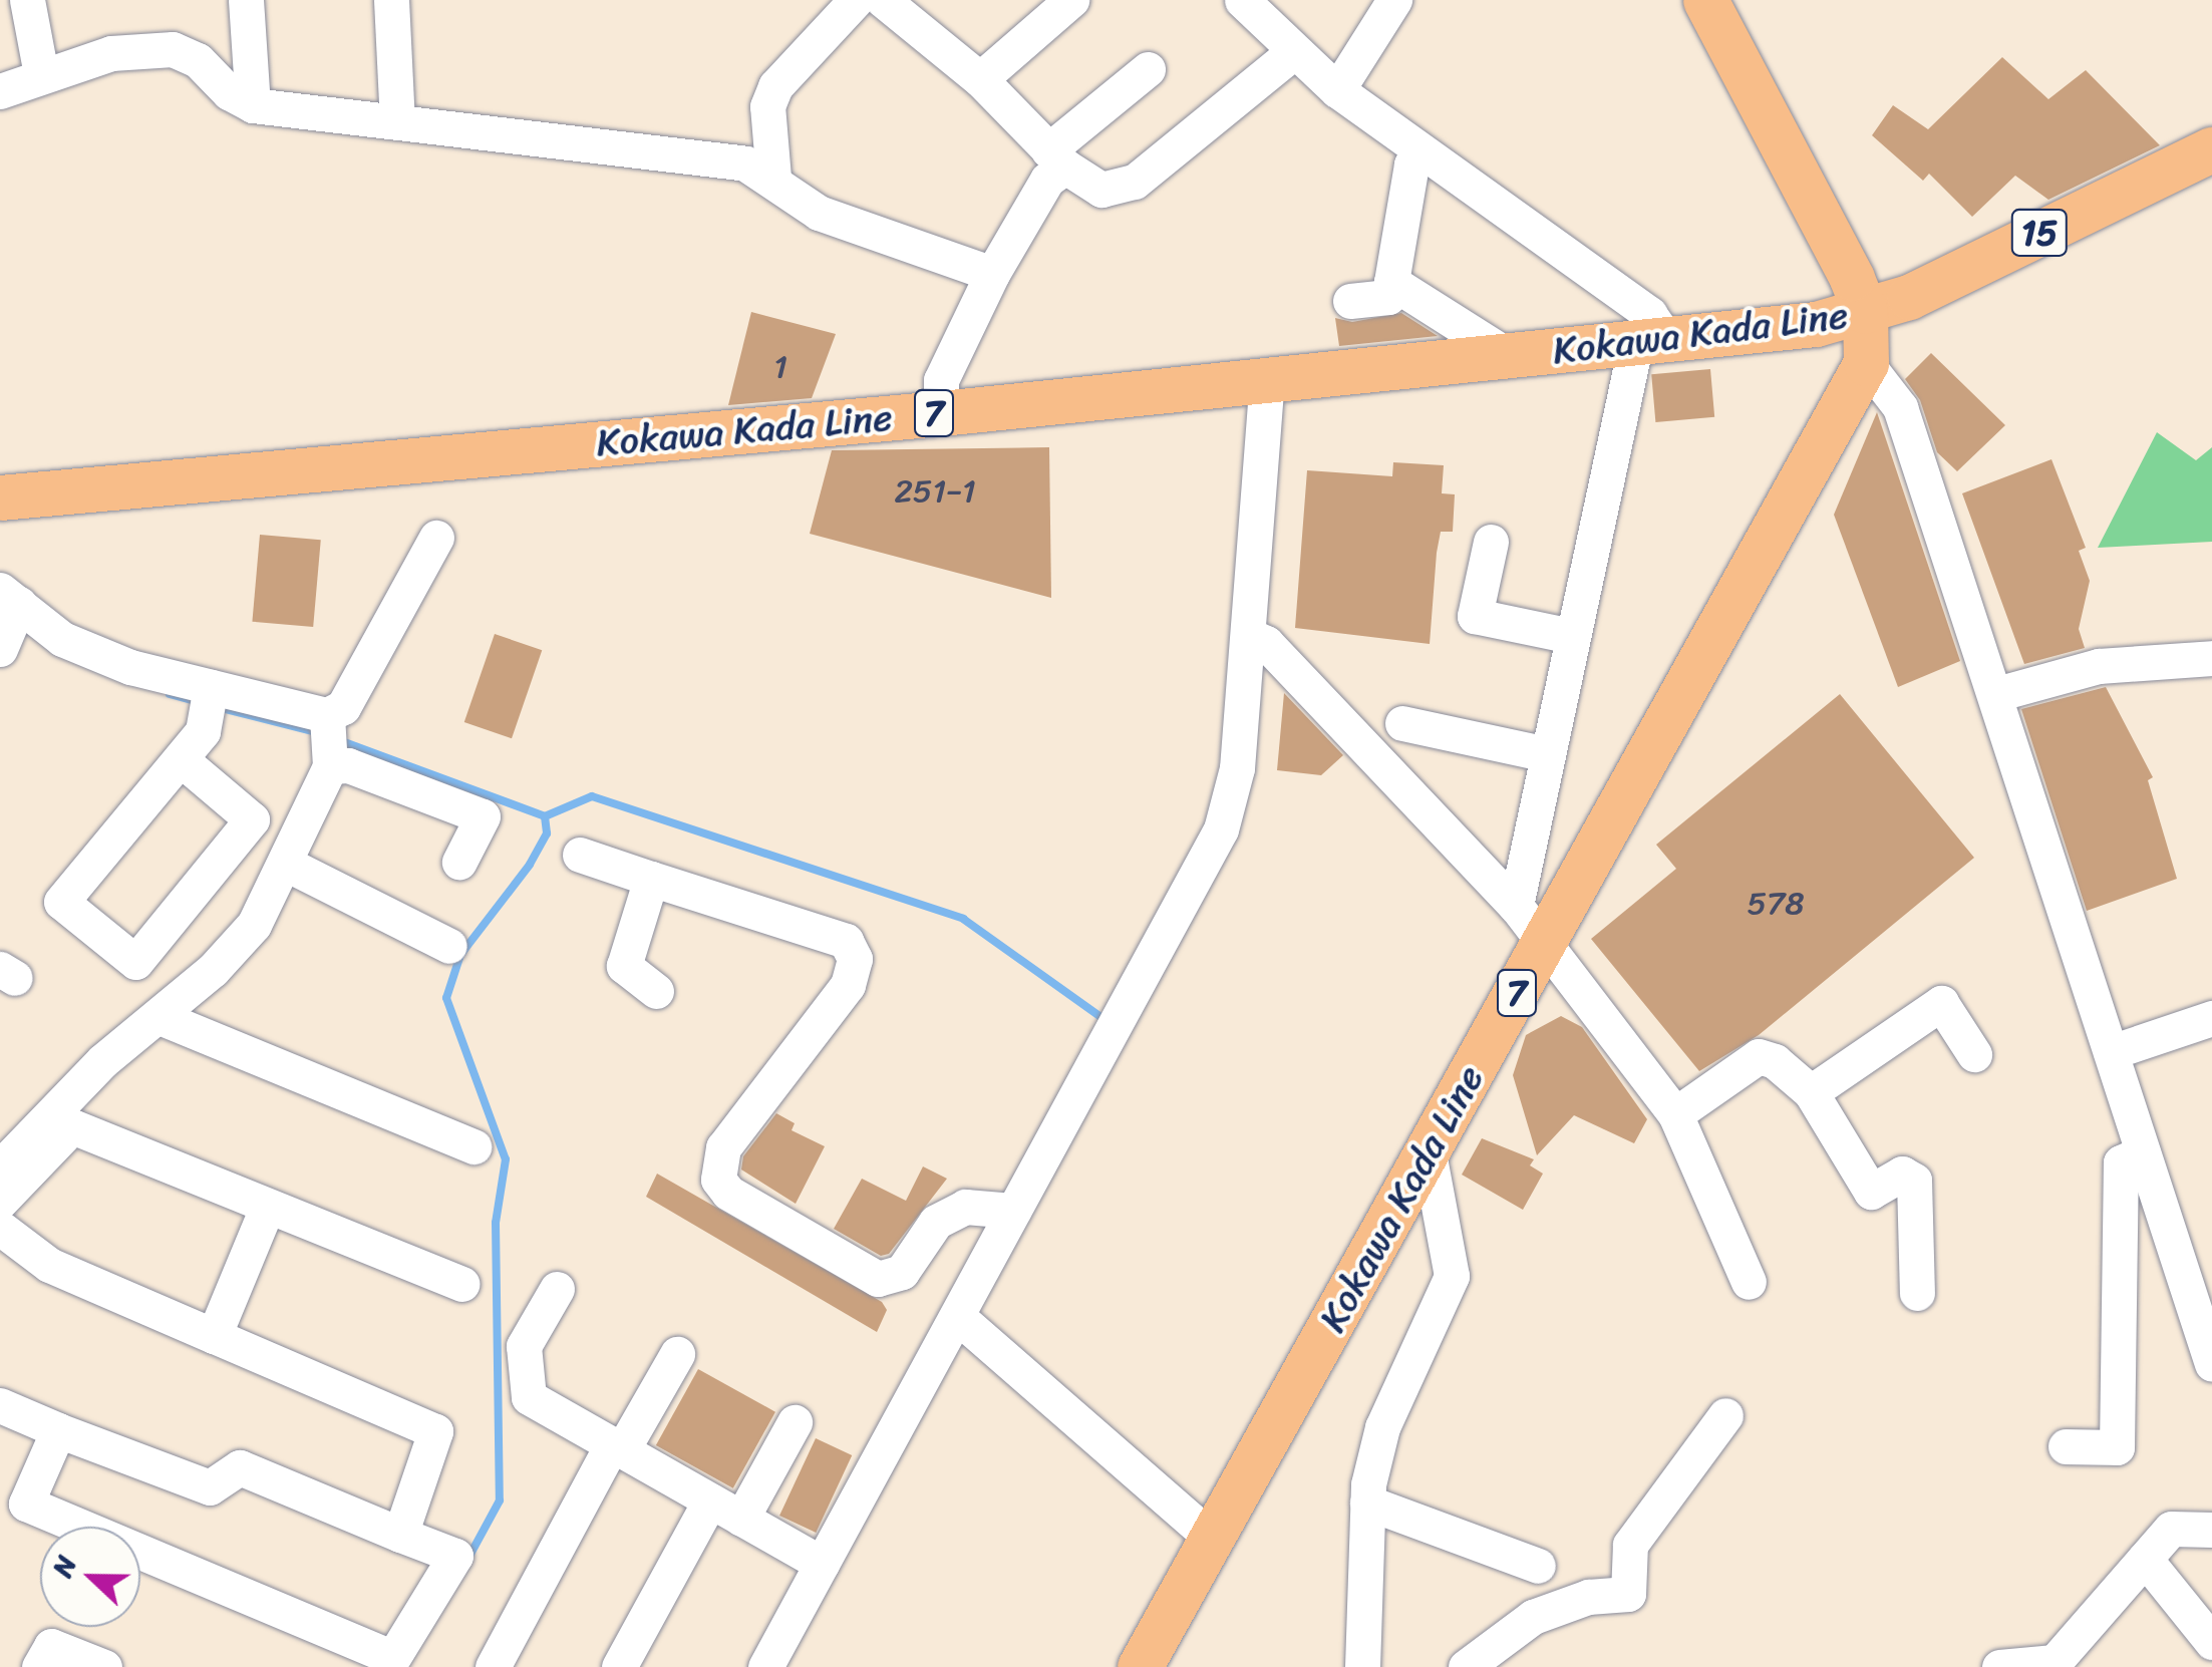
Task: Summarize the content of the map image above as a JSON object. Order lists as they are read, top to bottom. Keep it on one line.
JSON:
{"streets":{"main road":["15","Kokawa Kada Line","7"]},"crossings":[["15","Kokawa Kada Line"]],"house_numbers":["1","251‐1","578"],"north":"left"}
